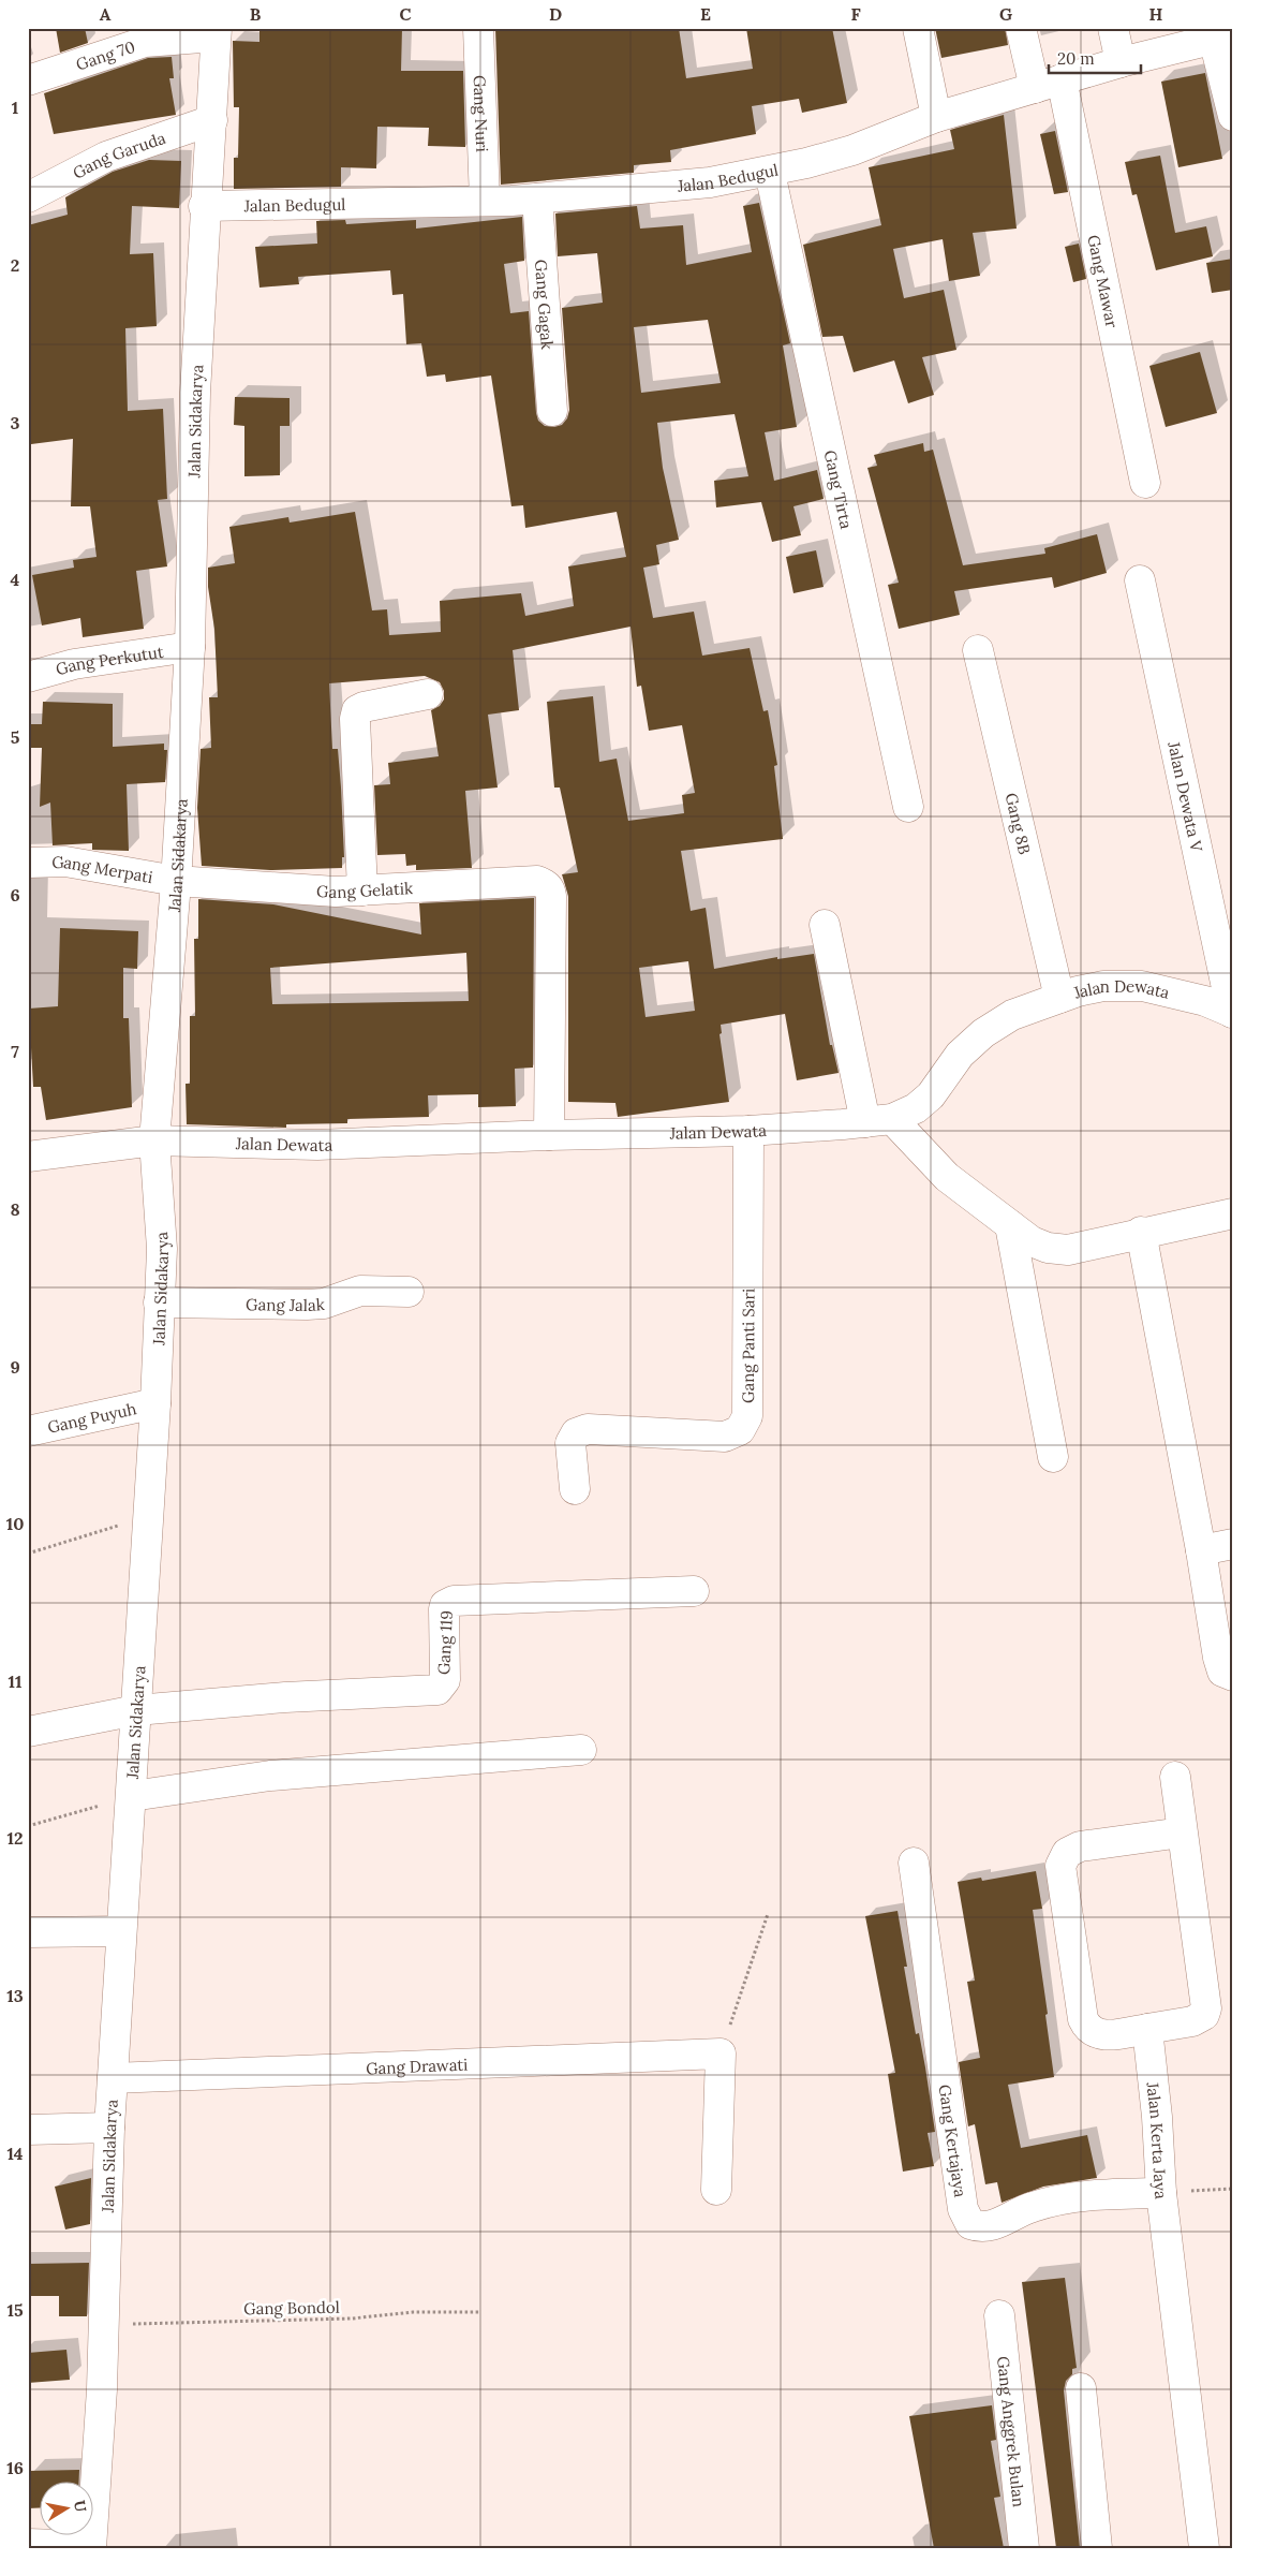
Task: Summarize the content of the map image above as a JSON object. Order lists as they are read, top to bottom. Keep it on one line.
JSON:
{"streets":{"street":["Gang 70","Gang Nuri","Gang Garuda","Jalan Bedugul","Gang Mawar","Gang Gagak","Jalan Sidakarya","Gang Tirta","Gang Perkutut","Jalan Dewata V","Gang 8B","Gang Merpati","Gang Gelatik","Jalan Dewata","Gang Jalak","Gang Panti Sari","Gang Puyuh","Gang 119","Gang Drawati","Jalan Kerta Jaya","Gang Kertajaya","Gang Anggrek Bulan"],"path":["Gang Bondol"]},"crossings":[["Gang 70","Jalan Sidakarya"],["Gang Nuri","Jalan Bedugul"],["Gang Garuda","Jalan Sidakarya"],["Jalan Bedugul","Gang Mawar"],["Jalan Bedugul","Gang Gagak"],["Jalan Bedugul","Jalan Sidakarya"],["Jalan Bedugul","Gang Tirta"],["Jalan Sidakarya","Gang Perkutut"],["Jalan Sidakarya","Gang Merpati"],["Jalan Sidakarya","Gang Gelatik"],["Jalan Sidakarya","Jalan Dewata"],["Jalan Sidakarya","Gang Jalak"],["Jalan Sidakarya","Gang Puyuh"],["Jalan Sidakarya","Gang 119"],["Jalan Sidakarya","Gang Drawati"],["Jalan Sidakarya","Gang Bondol"],["Jalan Dewata V","Jalan Dewata"],["Gang 8B","Jalan Dewata"],["Gang Merpati","Gang Gelatik"],["Gang Gelatik","Jalan Dewata"],["Jalan Dewata","Gang Panti Sari"],["Jalan Kerta Jaya","Gang Kertajaya"]],"scale_bar":"20 m","north":"right","grid":{"columns":["A","B","C","D","E","F","G","H"],"rows":["1","2","3","4","5","6","7","8","9","10","11","12","13","14","15","16"]}}
